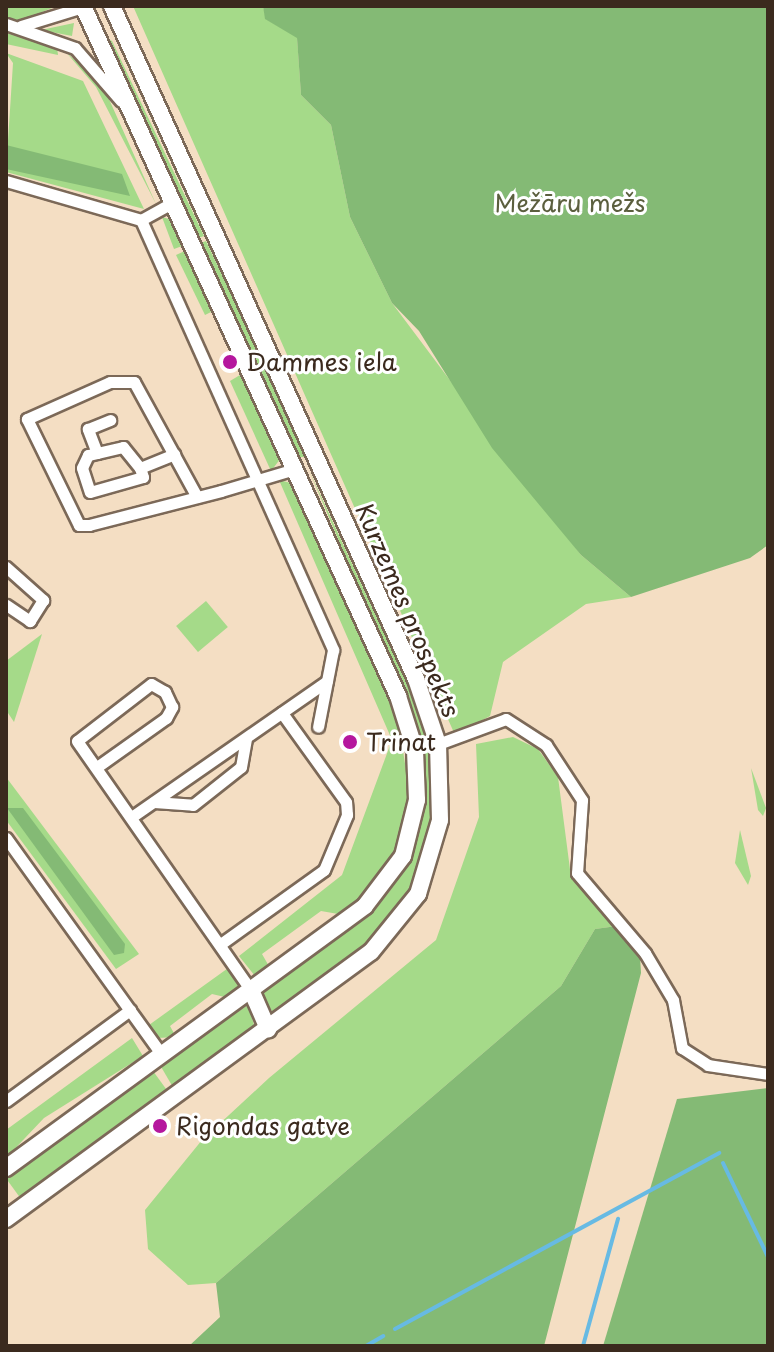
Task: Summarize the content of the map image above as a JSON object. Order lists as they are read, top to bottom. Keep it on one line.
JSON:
{"streets":{"main road":["Kurzemes prospekts"]},"parks":["Mežāru mežs"],"places":["Dammes iela","Trinat","Rigondas gatve"]}
